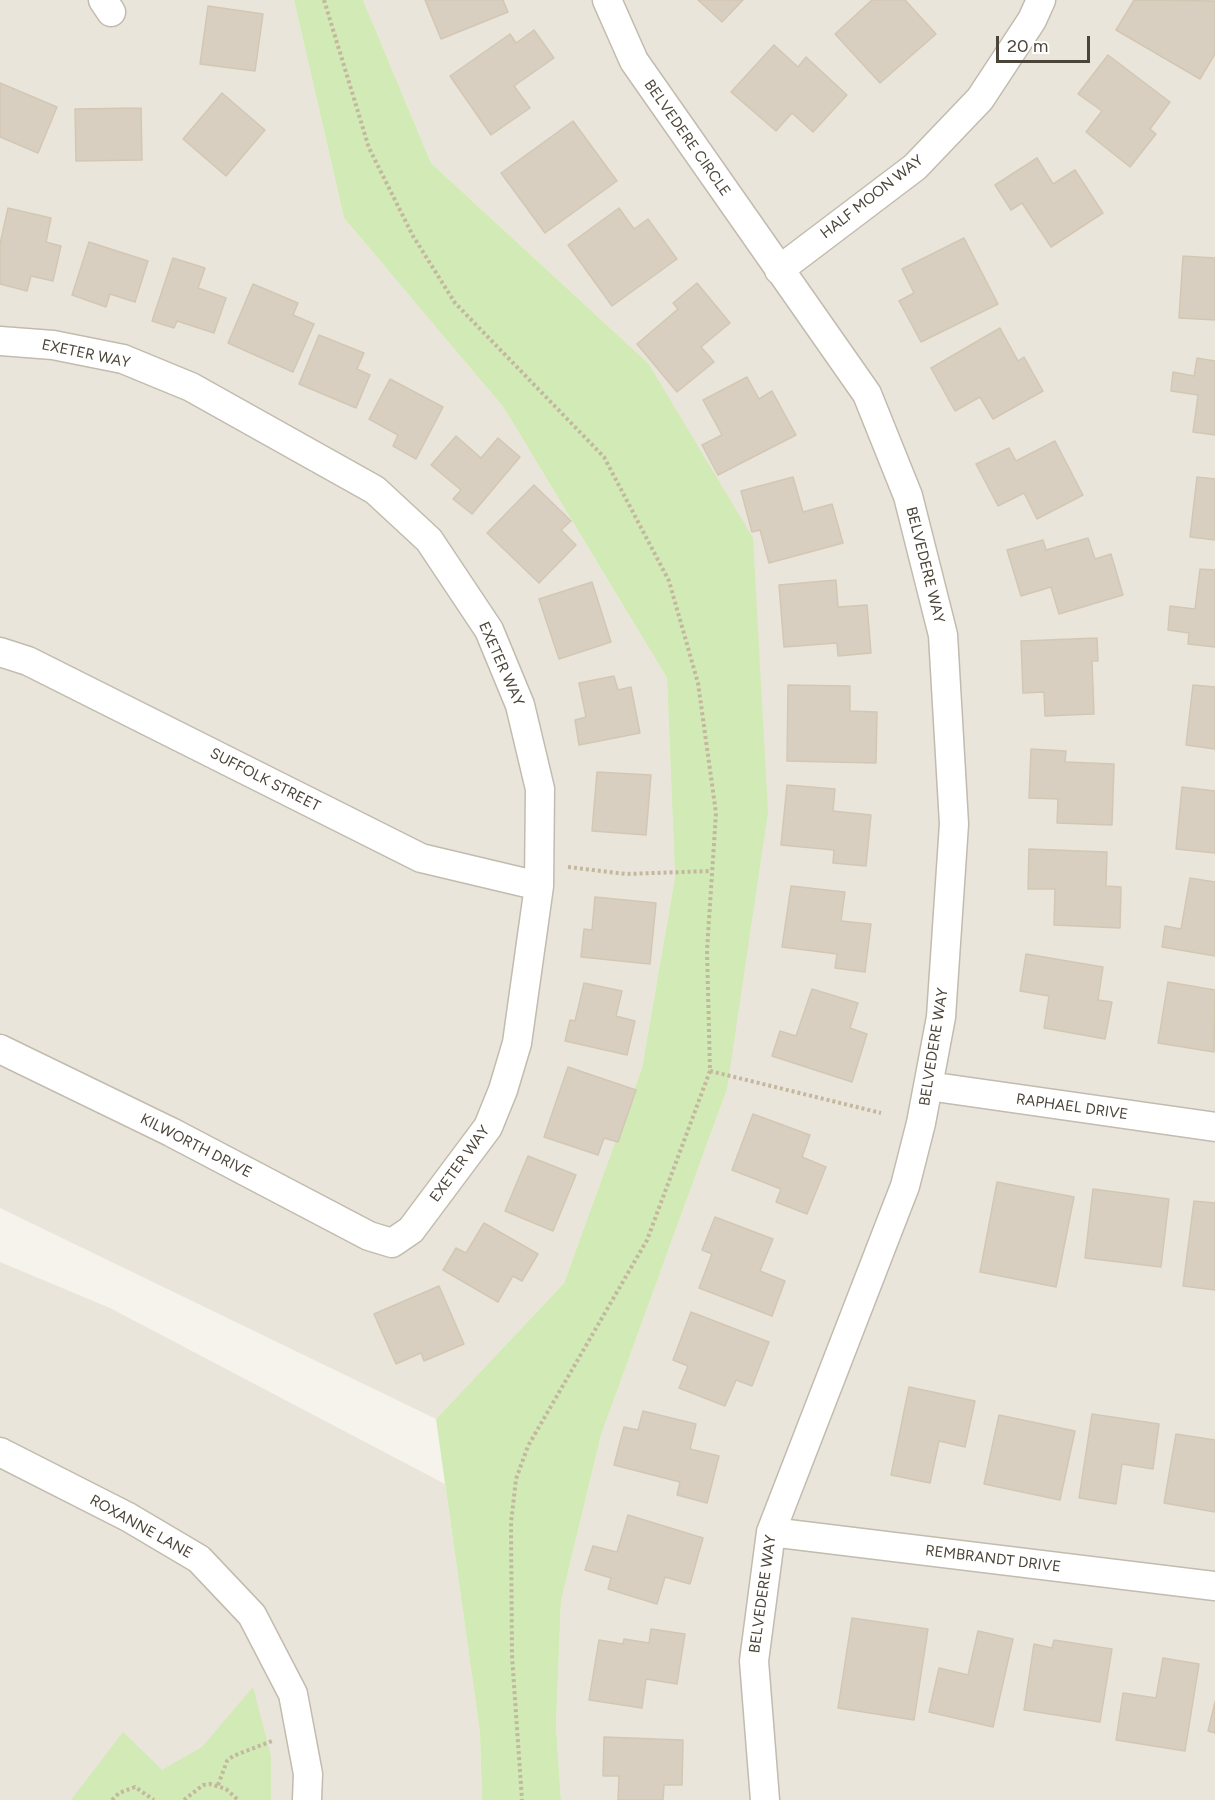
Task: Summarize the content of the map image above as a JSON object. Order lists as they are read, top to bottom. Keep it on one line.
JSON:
{"streets":{"street":["BELVEDERE CIRCLE","HALF MOON WAY","EXETER WAY","BELVEDERE WAY","SUFFOLK STREET","RAPHAEL DRIVE","KILWORTH DRIVE","ROXANNE LANE","REMBRANDT DRIVE"]},"crossings":[["BELVEDERE CIRCLE","HALF MOON WAY"],["BELVEDERE CIRCLE","BELVEDERE WAY"],["HALF MOON WAY","BELVEDERE WAY"],["EXETER WAY","SUFFOLK STREET"],["EXETER WAY","KILWORTH DRIVE"],["BELVEDERE WAY","RAPHAEL DRIVE"],["BELVEDERE WAY","REMBRANDT DRIVE"]],"scale_bar":"20 m"}
